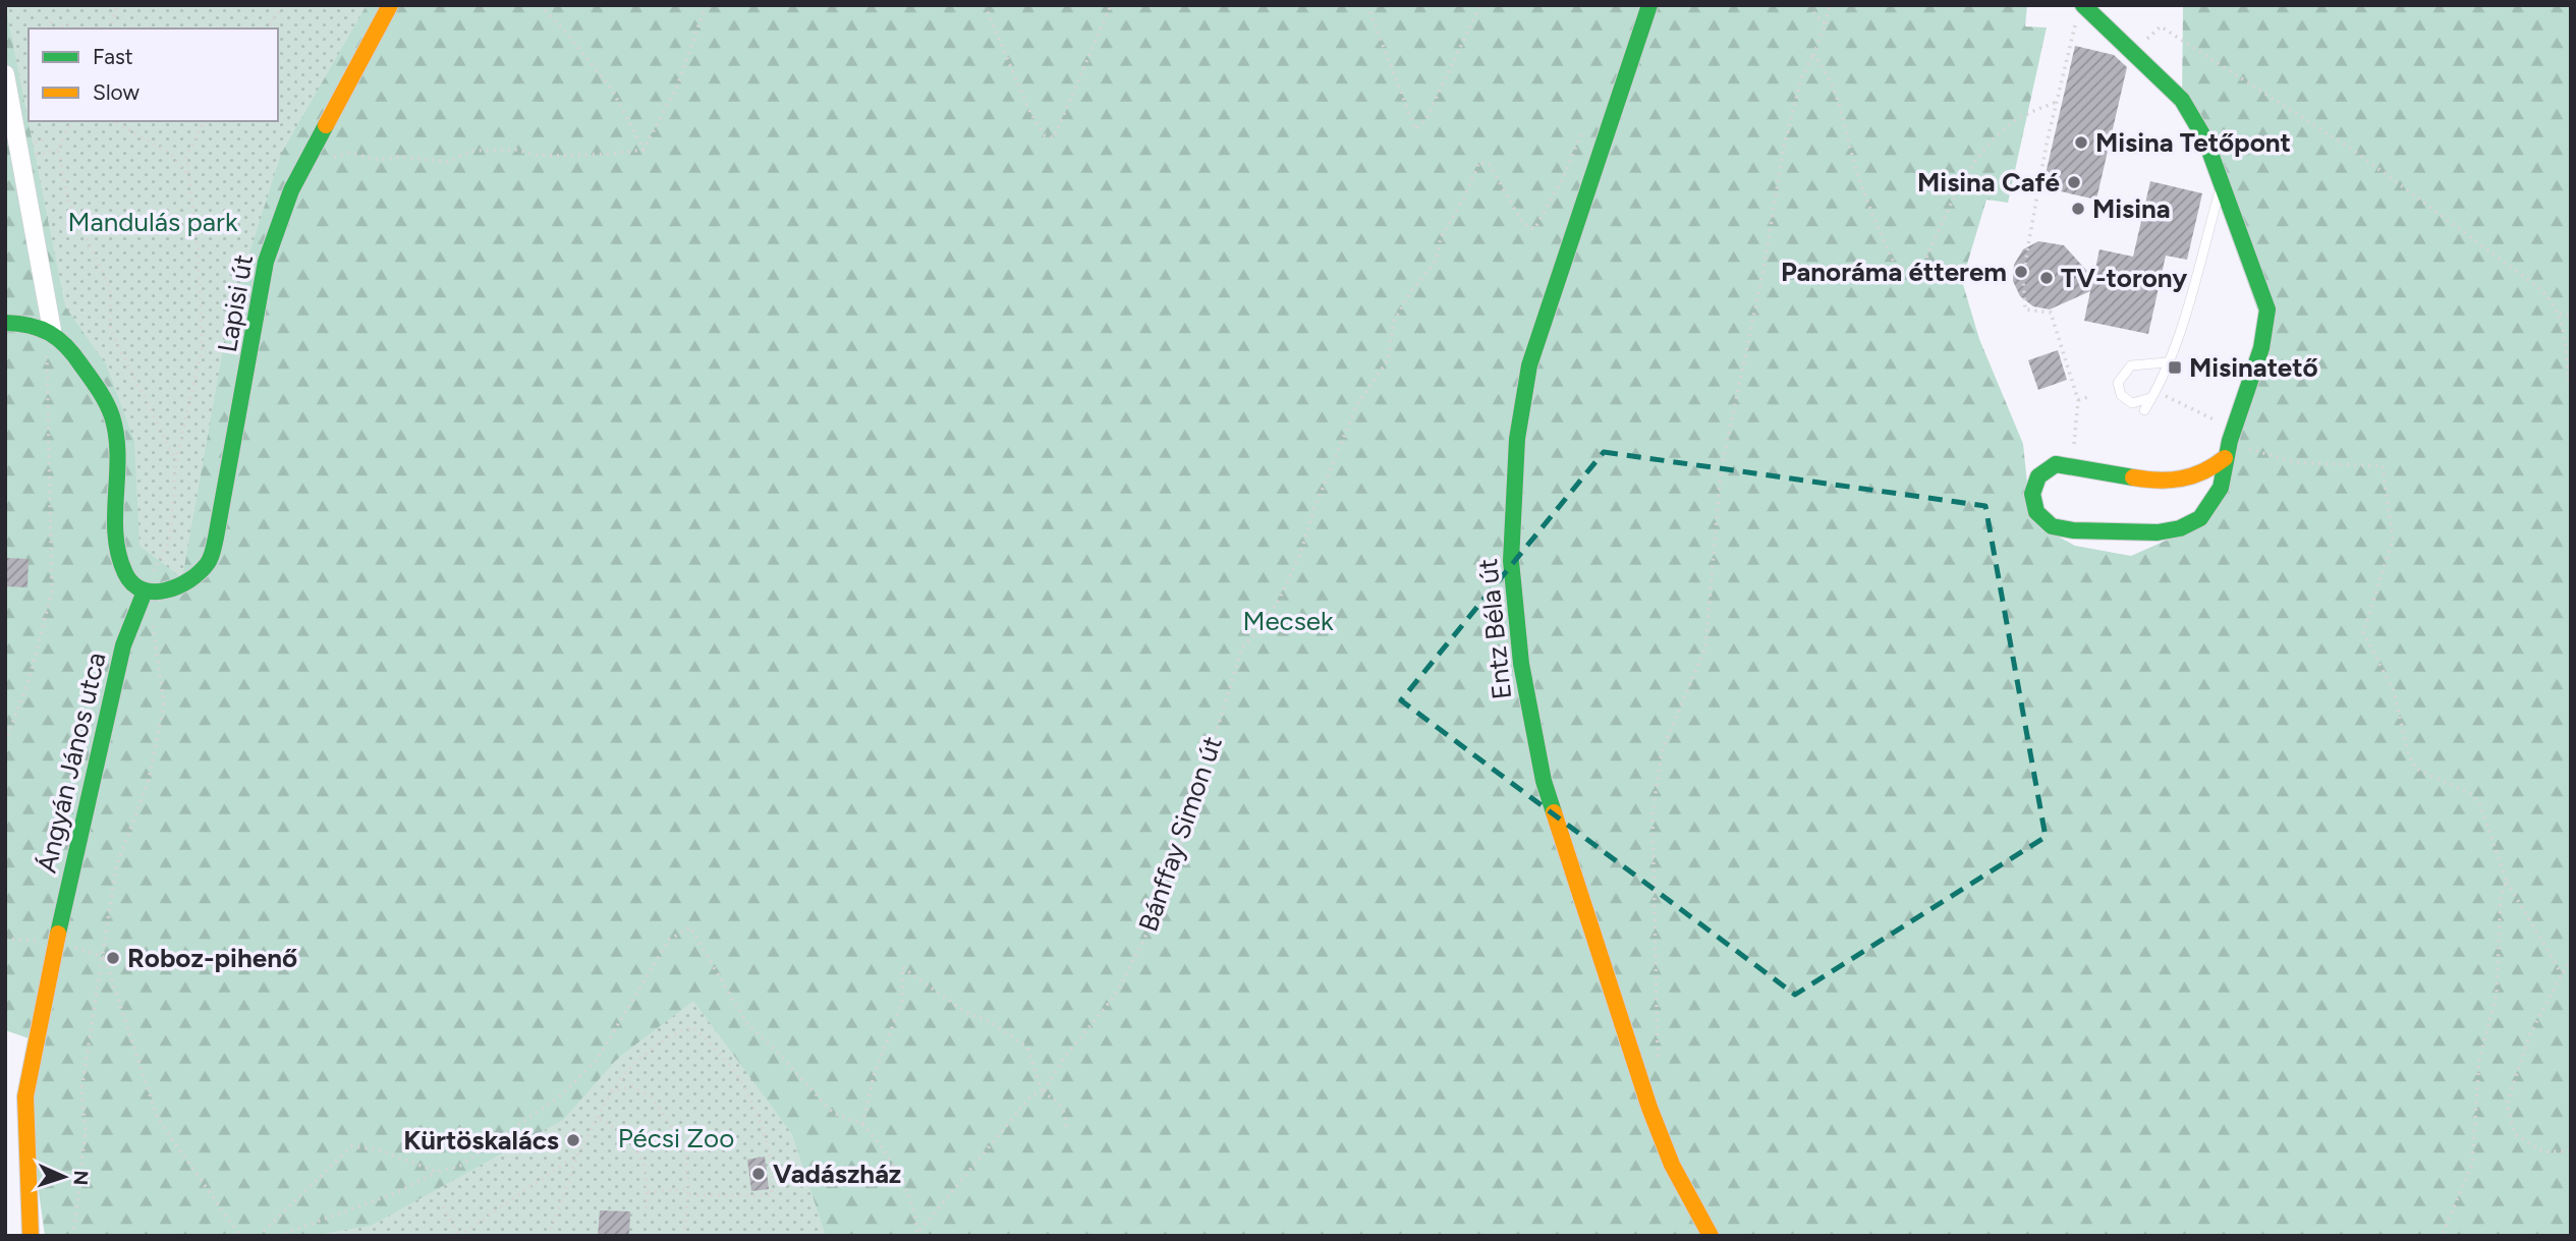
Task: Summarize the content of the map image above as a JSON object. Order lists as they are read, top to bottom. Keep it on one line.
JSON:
{"streets":{"street":["Lapisi út","Entz Béla út","Ángyán János utca"],"path":["Bánffay Simon út"]},"crossings":[["Lapisi út","Ángyán János utca"]],"parks":["Mandulás park","Mecsek","Pécsi Zoo"],"places":{"other":["Misina Tetőpont","Misina Café","Misina","Panoráma étterem","TV-torony","Roboz-pihenő","Kürtöskalács","Vadászház"],"transit":["Misinatető"]},"legend":["Fast","Slow"],"north":"right"}
